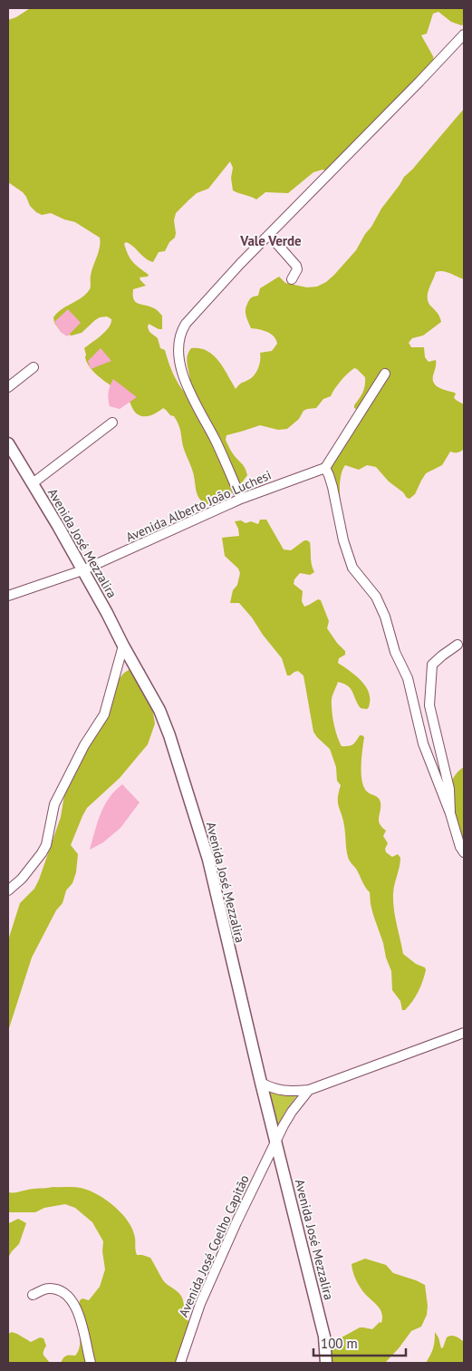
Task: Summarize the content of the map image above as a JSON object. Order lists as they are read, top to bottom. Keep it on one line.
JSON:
{"streets":{"main road":["Avenida José Mezzalira"],"street":["Avenida Alberto João Luchesi","Avenida José Coelho Capitão"]},"crossings":[["Avenida Alberto João Luchesi","Avenida José Mezzalira"],["Avenida José Mezzalira","Avenida José Coelho Capitão"]],"districts":["Vale Verde"],"scale_bar":"100 m"}
